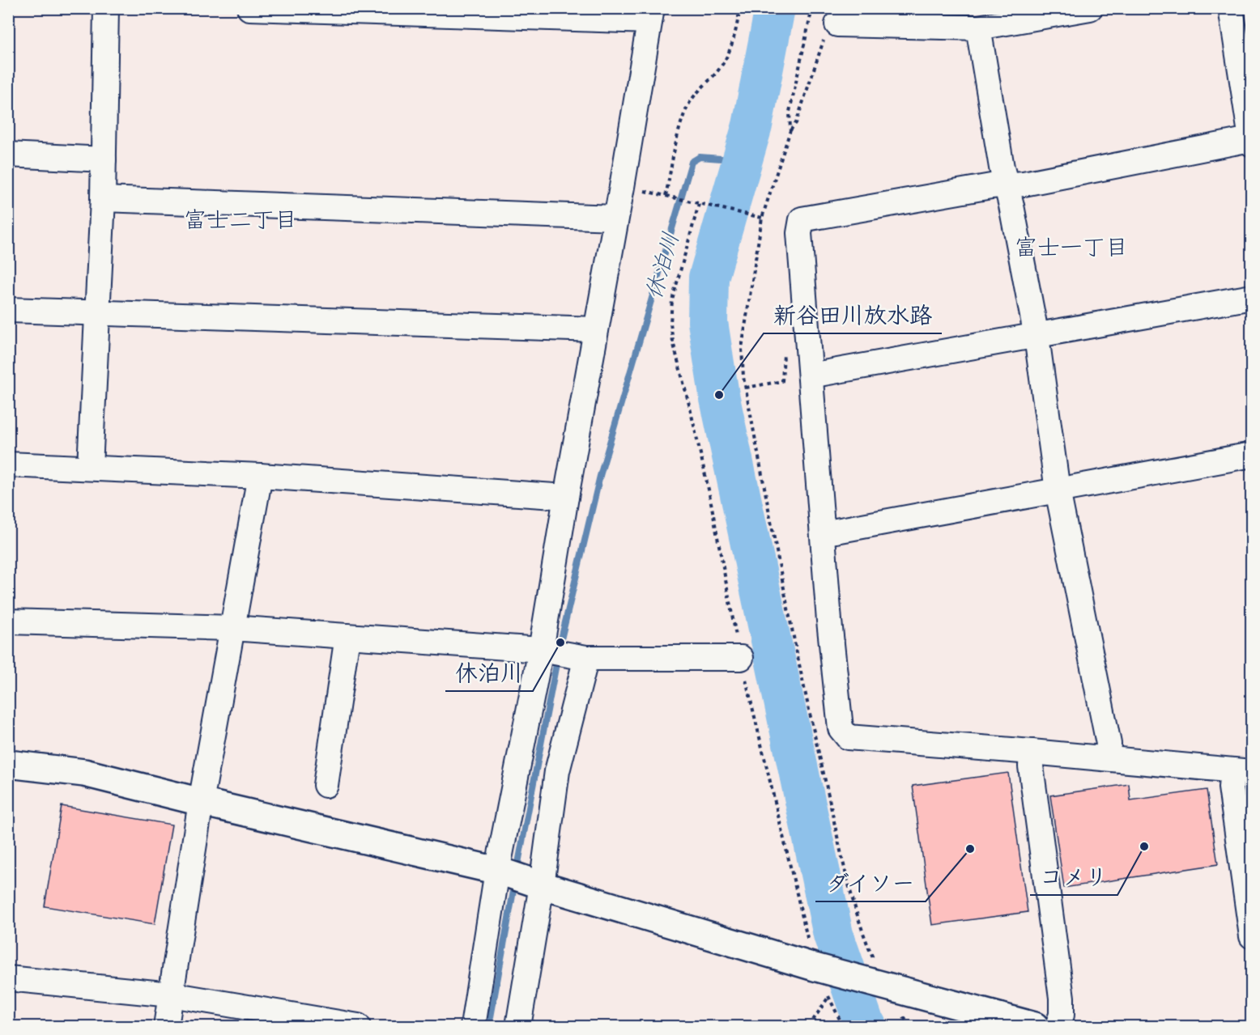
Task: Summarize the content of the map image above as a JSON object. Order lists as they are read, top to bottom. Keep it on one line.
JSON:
{"districts":["富士二丁目","富士一丁目"],"water":["休泊川"],"places":["新谷田川放水路","休泊川","コメリ","ダイソー"]}
